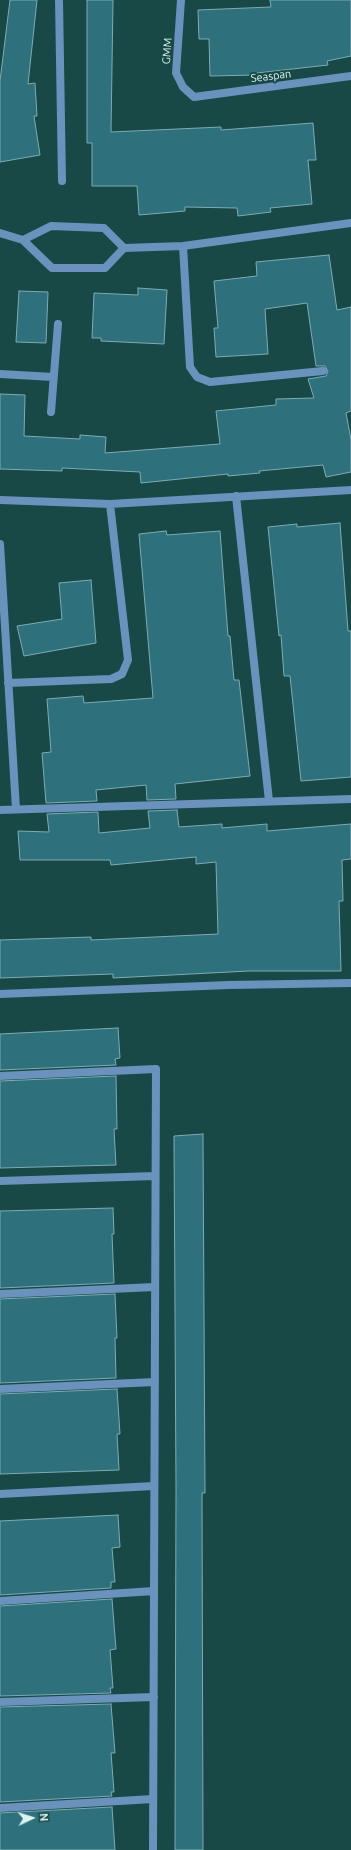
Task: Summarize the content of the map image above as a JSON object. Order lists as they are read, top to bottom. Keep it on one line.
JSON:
{"streets":{"street":["GMM","Seaspan"]},"crossings":[["GMM","Seaspan"]],"north":"right"}
